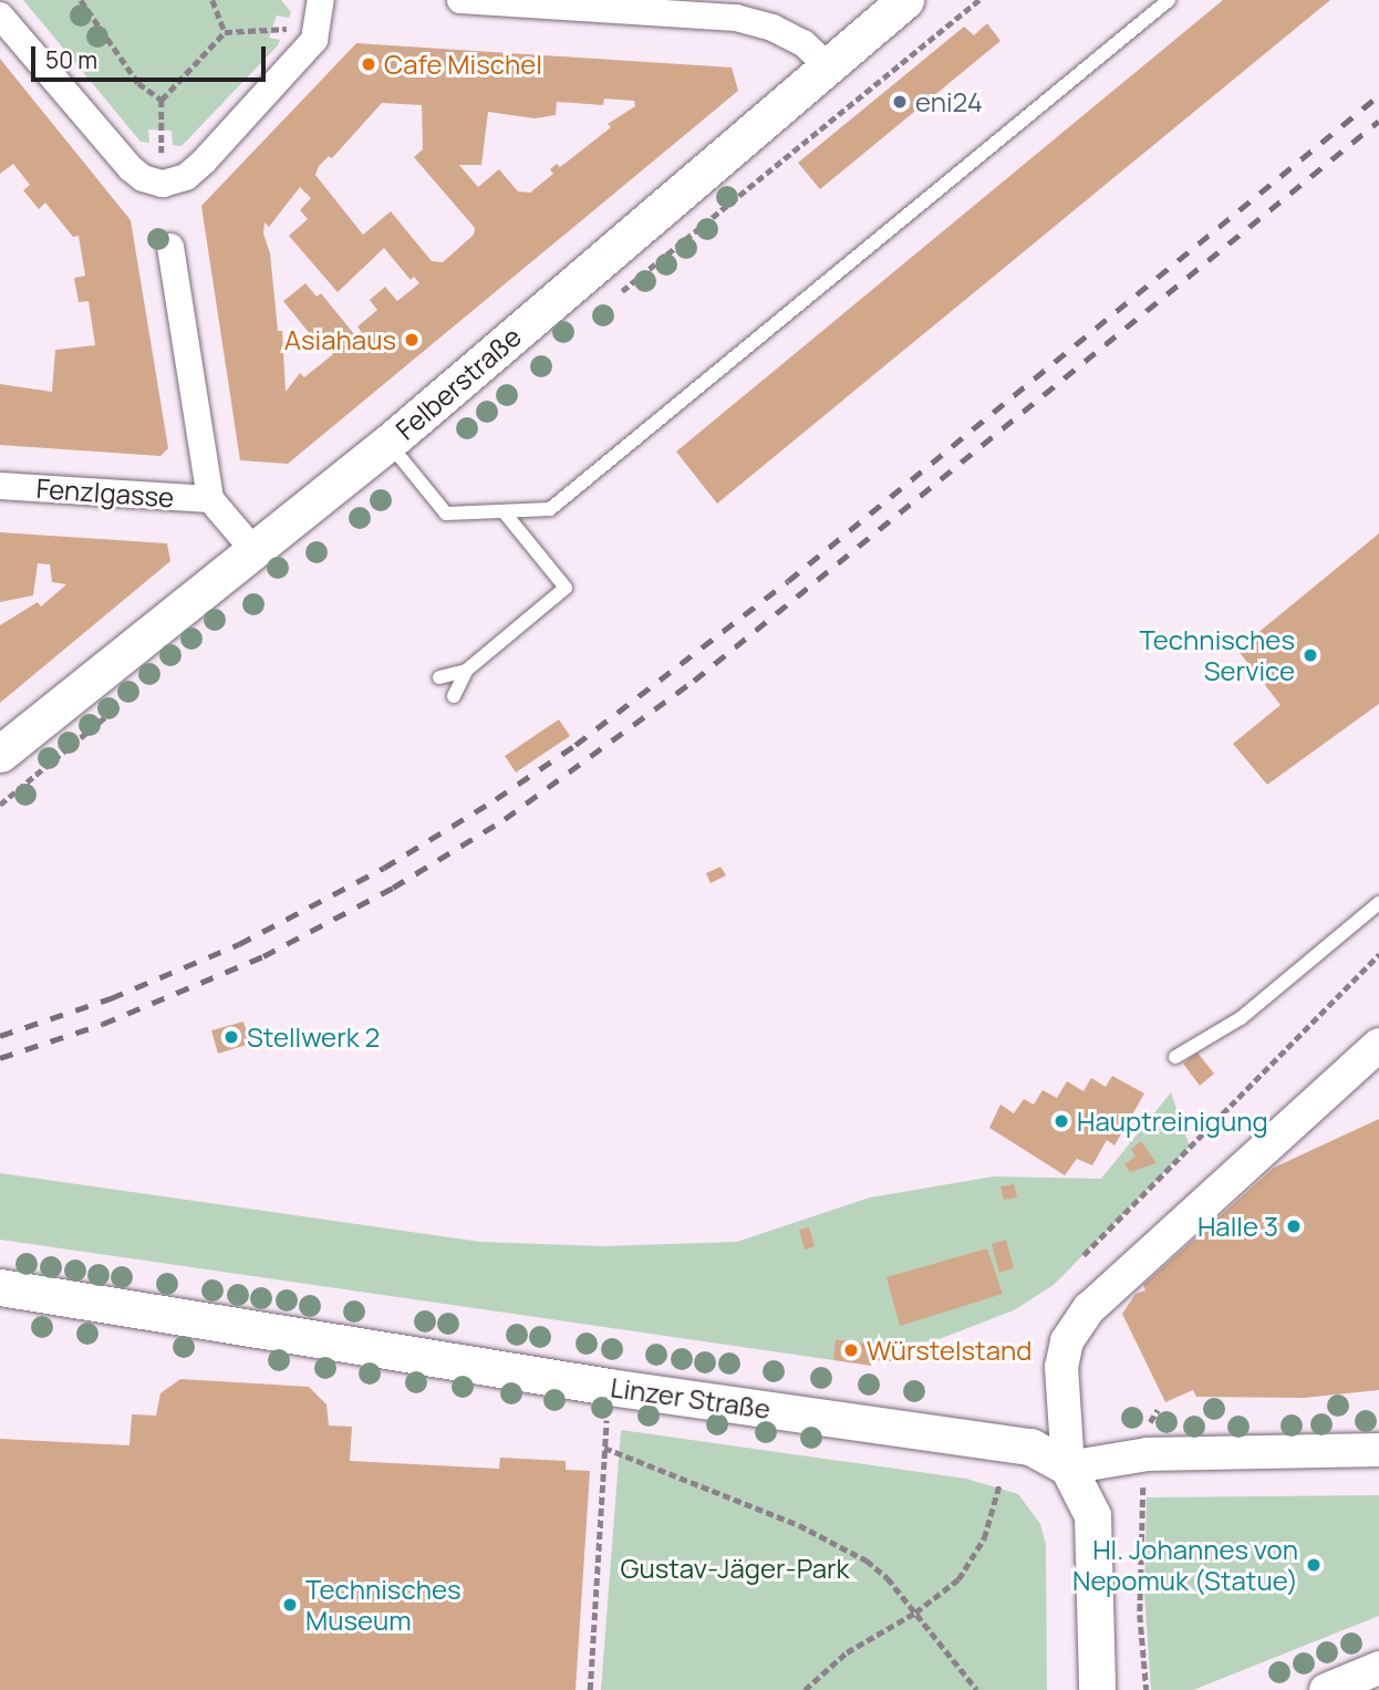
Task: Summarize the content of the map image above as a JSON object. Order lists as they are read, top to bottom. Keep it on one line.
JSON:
{"streets":{"main road":["Felberstraße","Linzer Straße"],"street":["Fenzlgasse"]},"parks":["Gustav-Jäger-Park"],"places":["Cafe Mischel","eni24","Asiahaus","Technisches Service","Stellwerk 2","Hauptreinigung","Halle 3","Würstelstand","Hl. Johannes von Nepomuk (Statue)","Technisches Museum"],"scale_bar":"50 m"}
